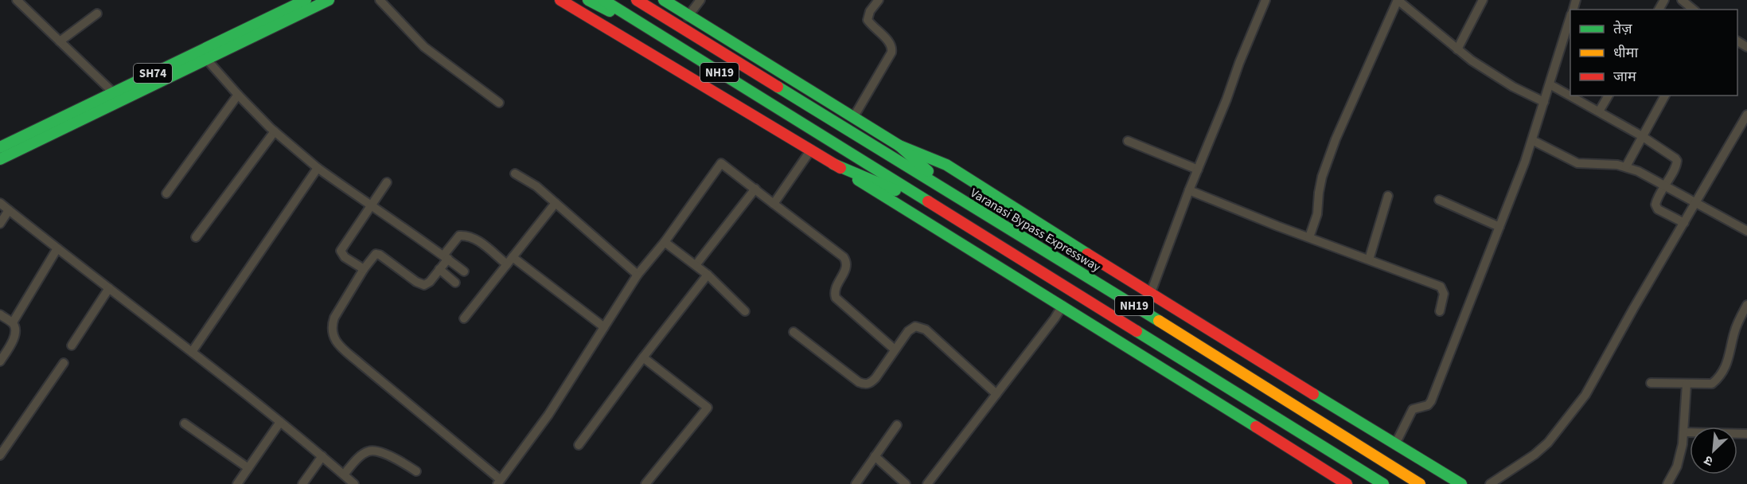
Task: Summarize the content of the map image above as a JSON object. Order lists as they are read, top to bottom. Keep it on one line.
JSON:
{"streets":{"main road":["NH19","SH74","Varanasi Bypass Expressway"]},"legend":["तेज़","धीमा","जाम"],"north":"bottom left"}
